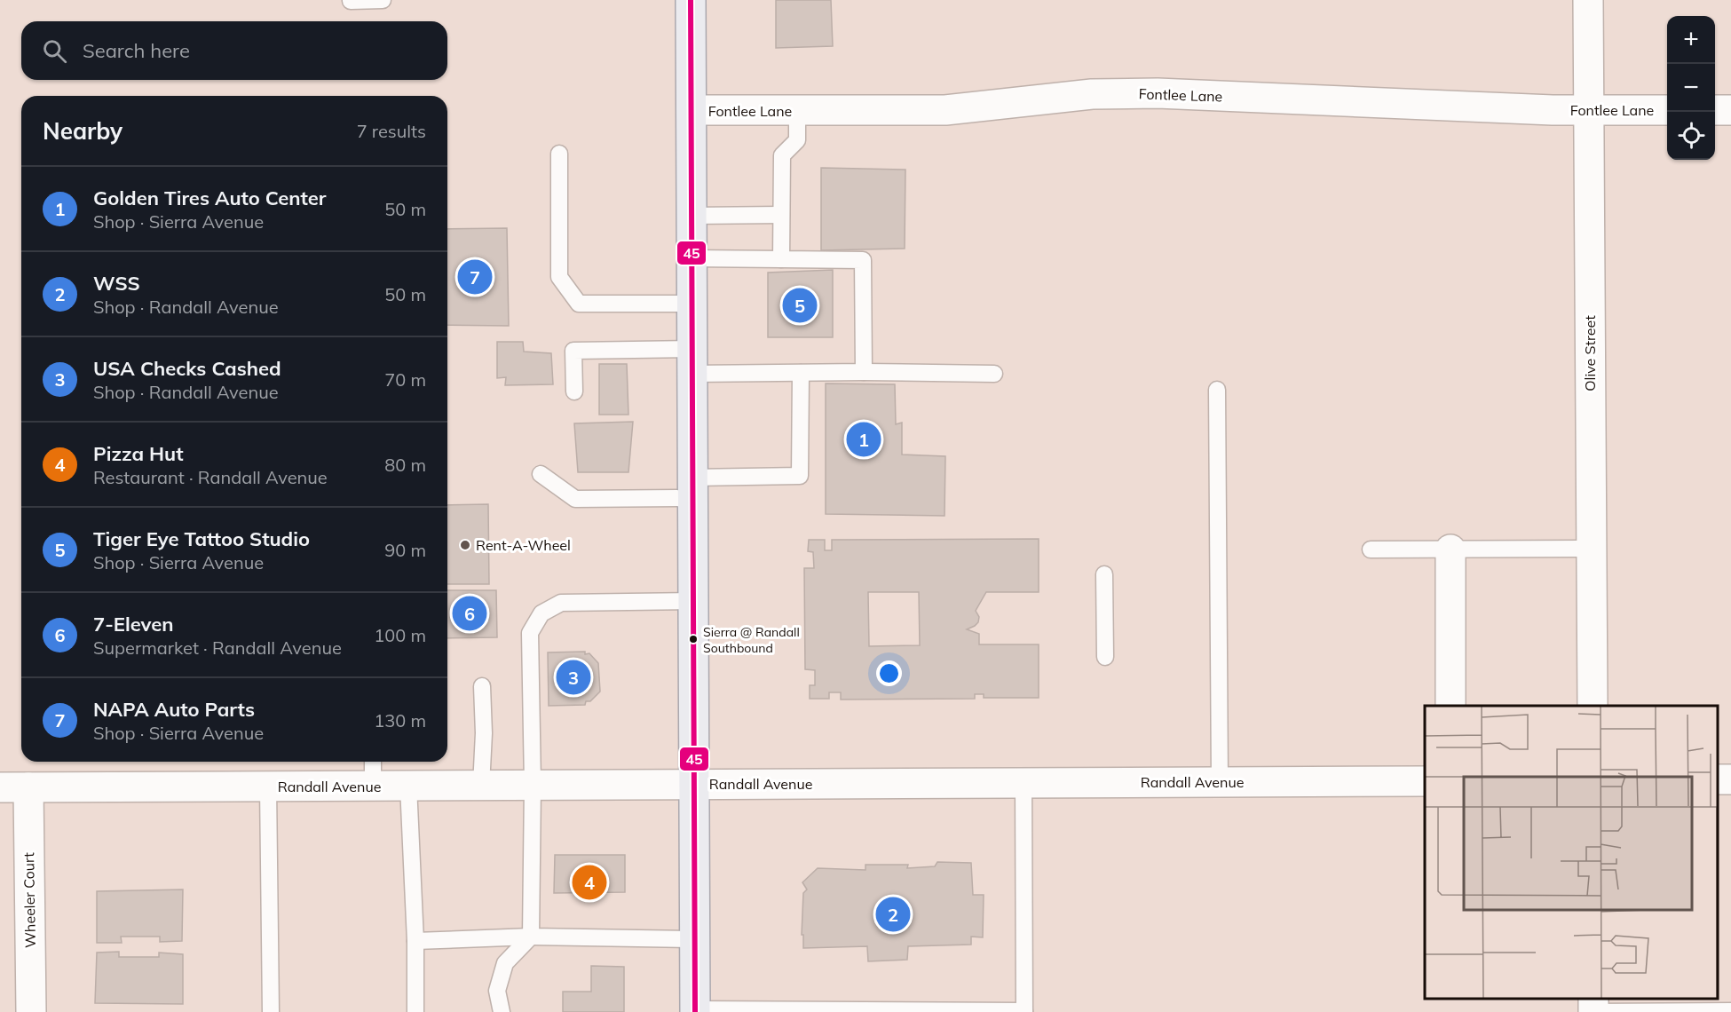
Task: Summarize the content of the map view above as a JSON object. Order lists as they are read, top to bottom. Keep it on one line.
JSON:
{"streets":{"street":["Fontlee Lane","Olive Street","Randall Avenue","Wheeler Court"]},"crossings":[["Fontlee Lane","Olive Street"],["Randall Avenue","Wheeler Court"]],"places":["Rent-A-Wheel","Sierra @ Randall Southbound"],"lines":["transit line 45"],"page":{"map_buttons":["+","−"],"search":"Search here","heading":["Nearby","7 results"],"list":[{"mark":"1","name":"Golden Tires Auto Center","note":"Shop · Sierra Avenue","value":"50 m"},{"mark":"2","name":"WSS","note":"Shop · Randall Avenue","value":"50 m"},{"mark":"3","name":"USA Checks Cashed","note":"Shop · Randall Avenue","value":"70 m"},{"mark":"4","name":"Pizza Hut","note":"Restaurant · Randall Avenue","value":"80 m"},{"mark":"5","name":"Tiger Eye Tattoo Studio","note":"Shop · Sierra Avenue","value":"90 m"},{"mark":"6","name":"7-Eleven","note":"Supermarket · Randall Avenue","value":"100 m"},{"mark":"7","name":"NAPA Auto Parts","note":"Shop · Sierra Avenue","value":"130 m"}],"pins":["7","5","1","6","3","4","2"]}}
